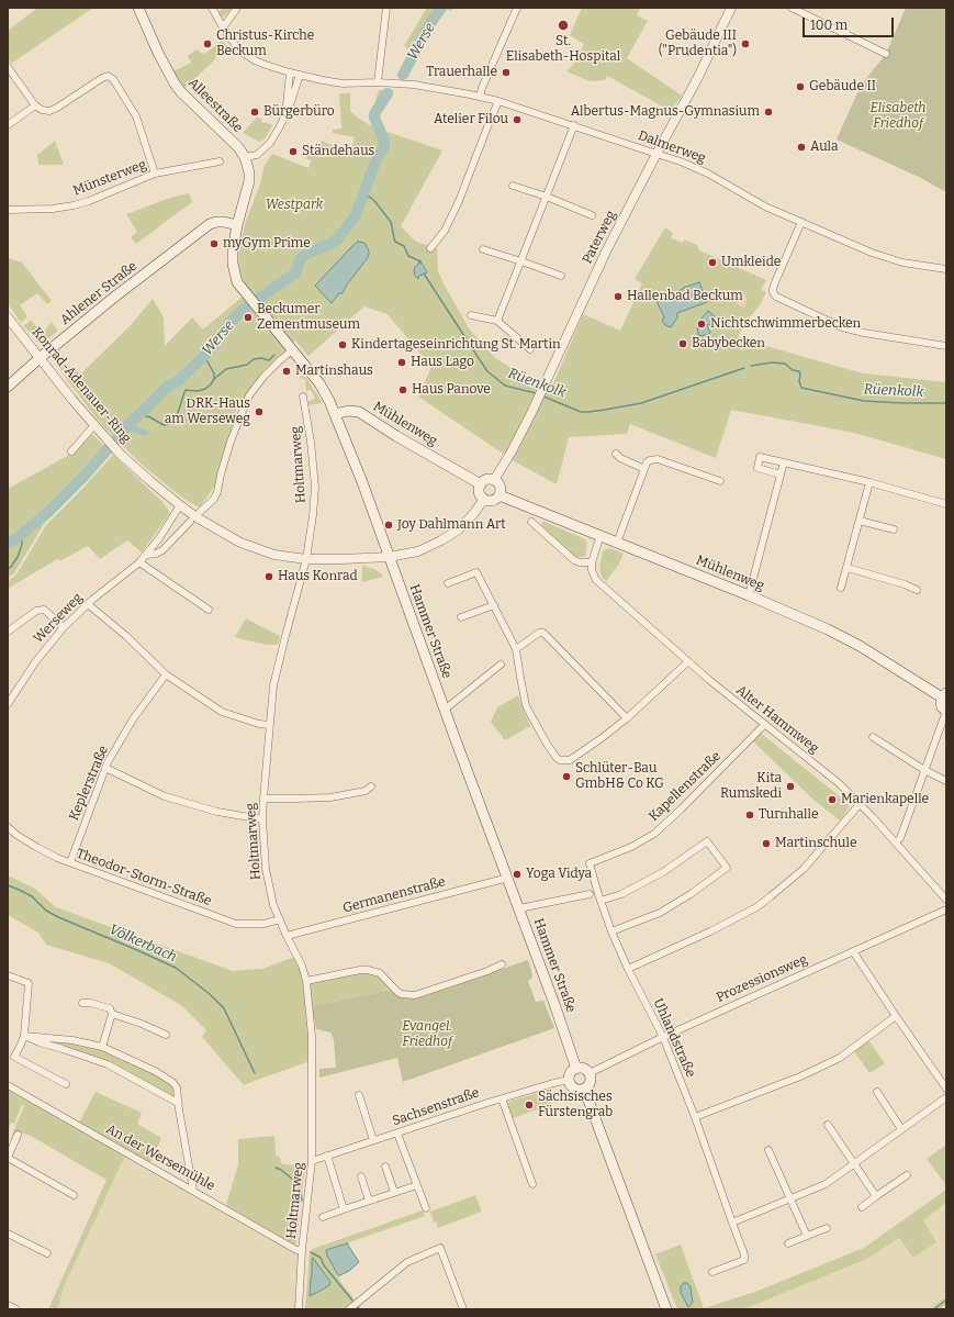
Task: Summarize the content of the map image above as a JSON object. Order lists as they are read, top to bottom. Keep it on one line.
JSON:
{"streets":{"main road":["Alleestraße","Ahlener Straße","Mühlenweg","Hammer Straße"],"street":["Dalmerweg","Münsterweg","Paterweg","Konrad-Adenauer-Ring","Holtmarweg","Werseweg","Alter Hammweg","Keplerstraße","Kapellenstraße","Theodor-Storm-Straße","Germanenstraße","Prozessionsweg","Uhlandstraße","Sachsenstraße","An der Wersemühle"]},"crossings":[["Alleestraße","Ahlener Straße"],["Alleestraße","Hammer Straße"],["Dalmerweg","Paterweg"],["Paterweg","Konrad-Adenauer-Ring"],["Paterweg","Mühlenweg"],["Ahlener Straße","Konrad-Adenauer-Ring"],["Ahlener Straße","Hammer Straße"],["Konrad-Adenauer-Ring","Mühlenweg"],["Konrad-Adenauer-Ring","Holtmarweg"],["Konrad-Adenauer-Ring","Werseweg"],["Konrad-Adenauer-Ring","Hammer Straße"],["Mühlenweg","Hammer Straße"],["Holtmarweg","Theodor-Storm-Straße"],["Holtmarweg","Germanenstraße"],["Holtmarweg","Sachsenstraße"],["Holtmarweg","An der Wersemühle"],["Hammer Straße","Germanenstraße"],["Hammer Straße","Prozessionsweg"],["Hammer Straße","Sachsenstraße"],["Alter Hammweg","Kapellenstraße"],["Keplerstraße","Theodor-Storm-Straße"],["Kapellenstraße","Uhlandstraße"],["Prozessionsweg","Uhlandstraße"],["Prozessionsweg","Sachsenstraße"]],"water":["Werse","Rüenkolk","Völkerbach"],"parks":["Elisabeth Friedhof","Westpark","Evangel. Friedhof"],"places":["St. Elisabeth-Hospital","Christus-Kirche Beckum","Gebäude III (\"Prudentia\")","Trauerhalle","Gebäude II","Bürgerbüro","Albertus-Magnus-Gymnasium","Atelier Filou","Aula","Ständehaus","myGym Prime","Umkleide","Hallenbad Beckum","Beckumer Zementmuseum","Nichtschwimmerbecken","Babybecken","Kindertageseinrichtung St. Martin","Haus Lago","Martinshaus","Haus Panove","DRK-Haus am Werseweg","Joy Dahlmann Art","Haus Konrad","Schlüter-Bau GmbH& Co KG","Kita Rumskedi","Marienkapelle","Turnhalle","Martinschule","Yoga Vidya","Sächsisches Fürstengrab"],"scale_bar":"100 m"}
